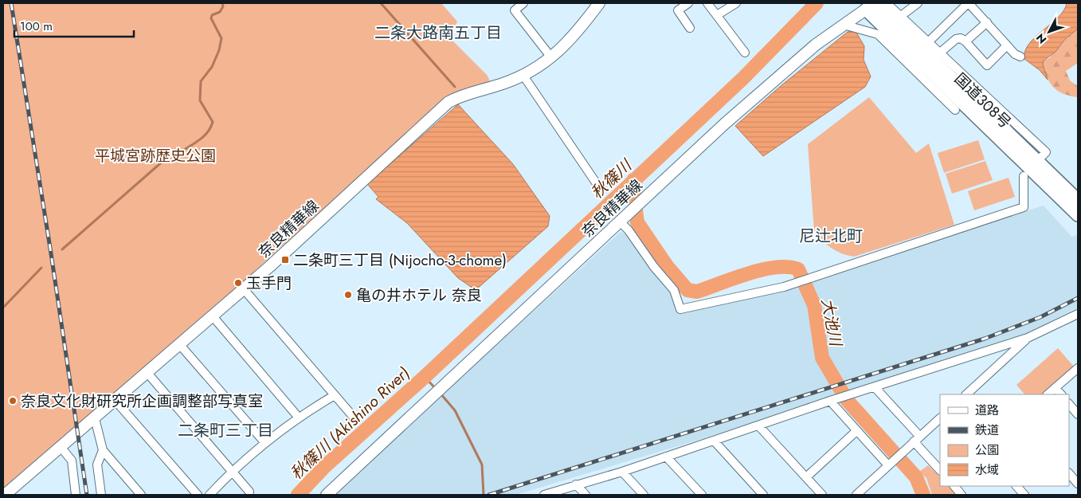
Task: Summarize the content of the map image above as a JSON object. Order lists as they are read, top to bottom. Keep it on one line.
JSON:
{"streets":{"highway":["国道308号"],"main road":["奈良精華線"]},"crossings":[["国道308号","奈良精華線"]],"districts":["二条大路南五丁目","尼辻北町","二条町三丁目"],"water":["秋篠川","大池川","秋篠川 (Akishino River)"],"parks":["平城宮跡歴史公園"],"places":{"transit":["二条町三丁目 (Nijocho-3-chome)"],"other":["玉手門","亀の井ホテル 奈良","奈良文化財研究所企画調整部写真室"]},"legend":["道路","鉄道","公園","水域"],"scale_bar":"100 m","north":"bottom left"}
